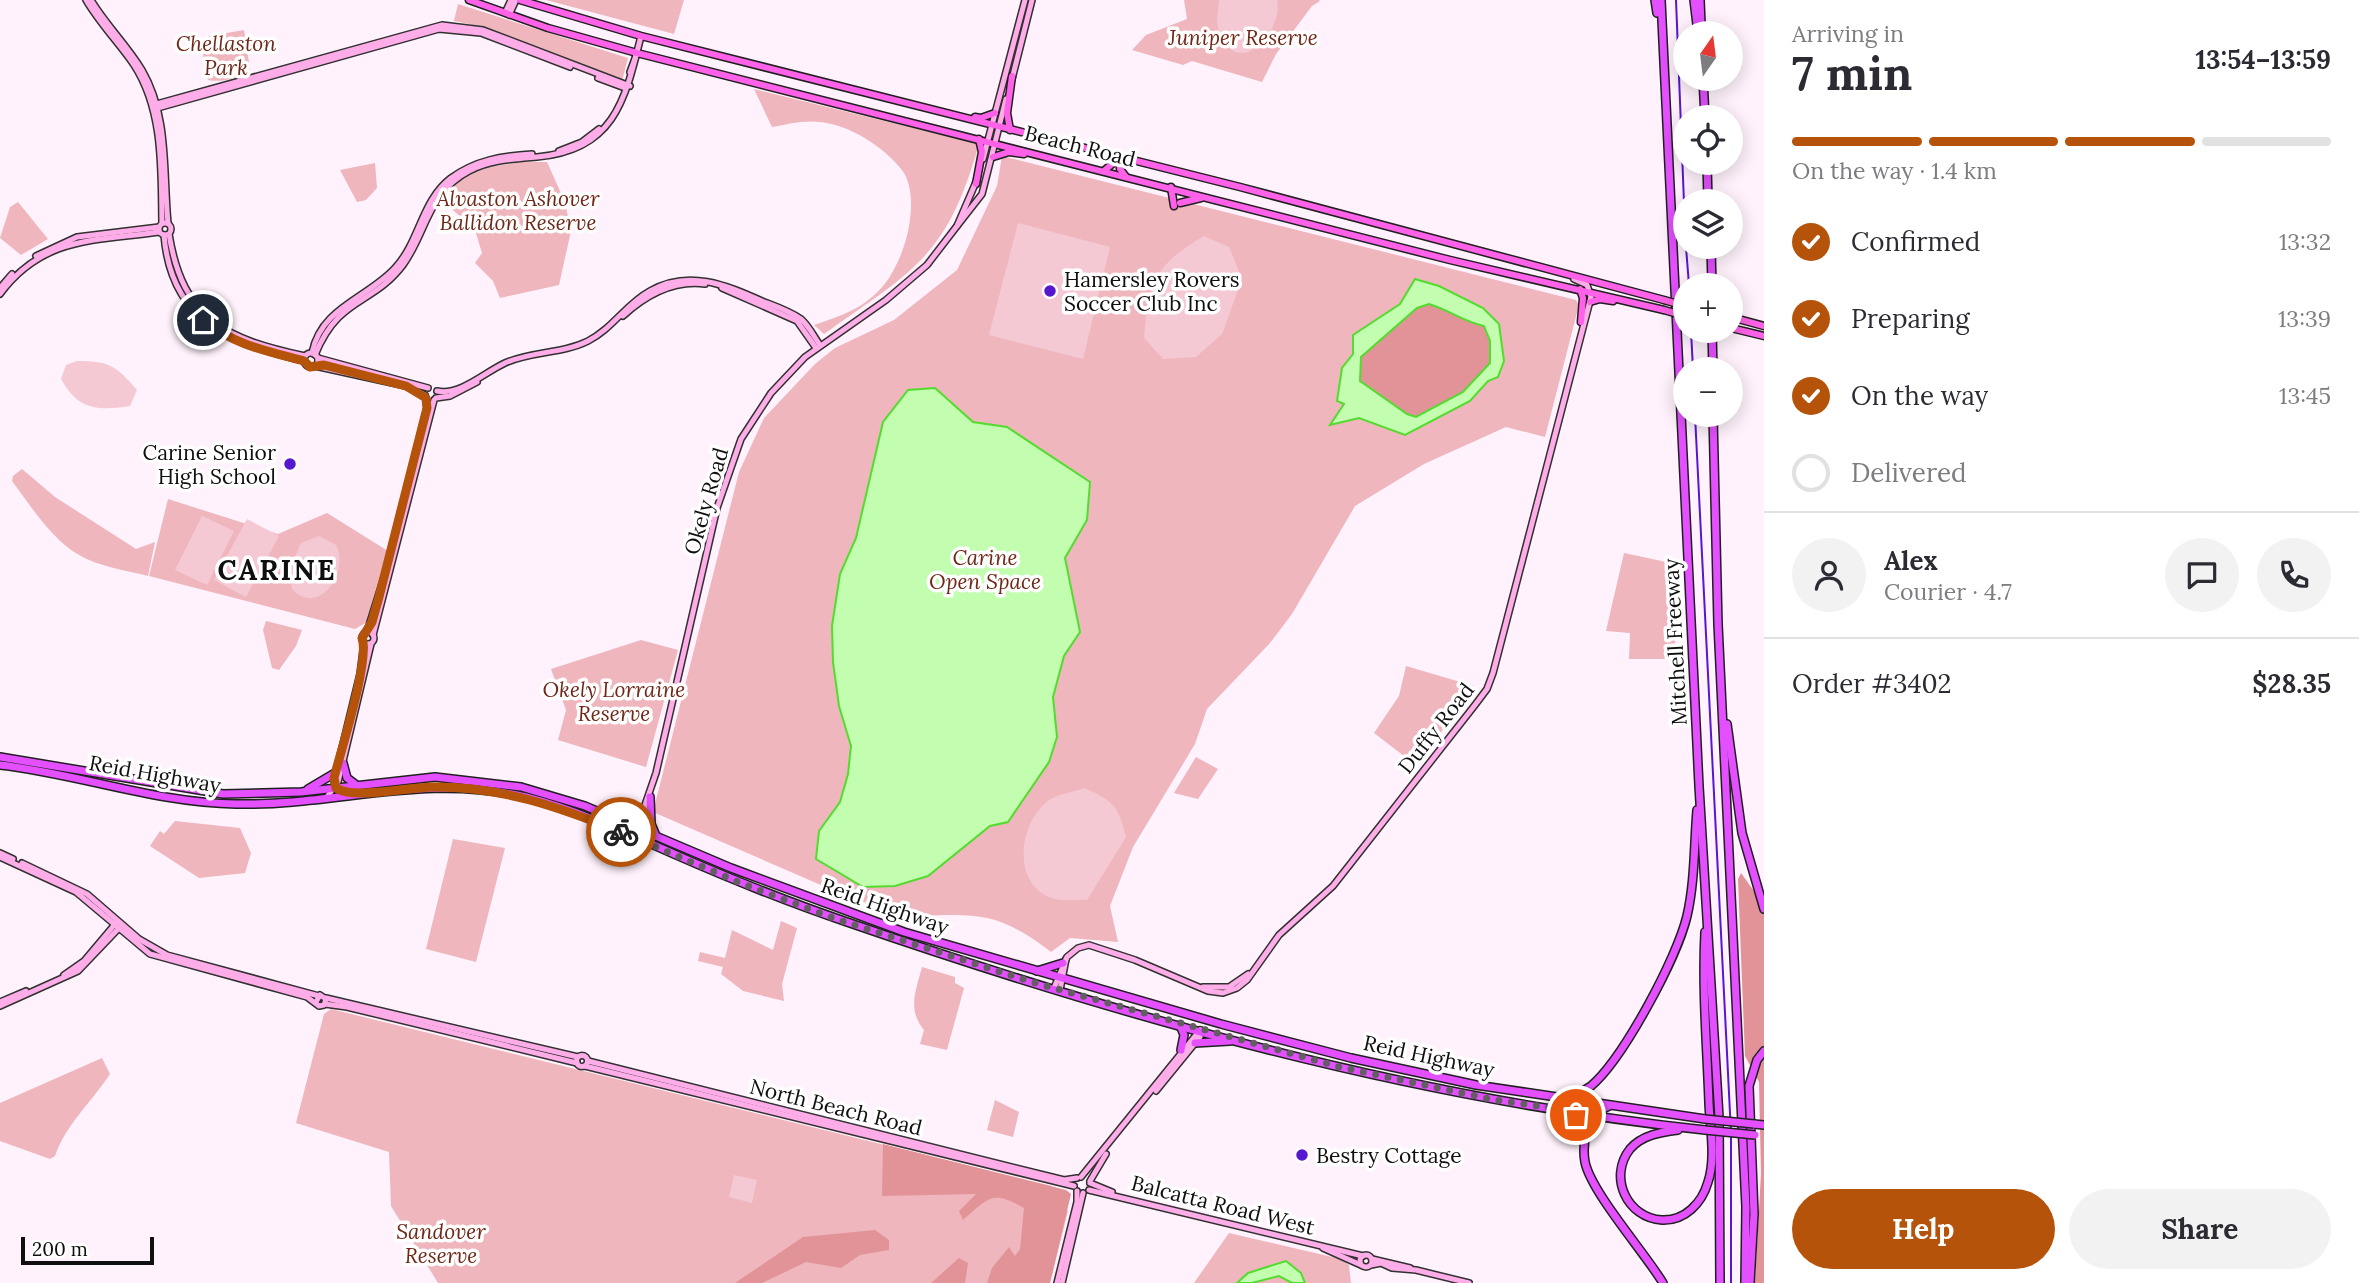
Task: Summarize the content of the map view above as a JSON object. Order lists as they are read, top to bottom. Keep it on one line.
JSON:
{"streets":{"highway":["Mitchell Freeway","Reid Highway"],"main road":["Beach Road","Okely Road","Duffy Road","North Beach Road","Balcatta Road West"]},"crossings":[["Beach Road","Okely Road"],["Beach Road","Duffy Road"],["Okely Road","Reid Highway"],["North Beach Road","Balcatta Road West"]],"districts":["CARINE"],"parks":["Juniper Reserve","Chellaston Park","Alvaston Ashover Ballidon Reserve","Carine Open Space","Okely Lorraine Reserve","Sandover Reserve"],"places":["Hamersley Rovers Soccer Club Inc","Carine Senior High School","Bestry Cottage"],"scale_bar":"200 m","north":"top","page":{"heading":["7 min","Arriving in","13:54–13:59"],"panel":["Alex","Courier · 4.7","Order #3402","$28.35"],"map_buttons":["+","−"],"bar":"On the way · 1.4 km","list":[["Confirmed","13:32"],["Preparing","13:39"],["On the way","13:45"],"Delivered"],"buttons":["Help","Share"],"scale":"200 m"}}
